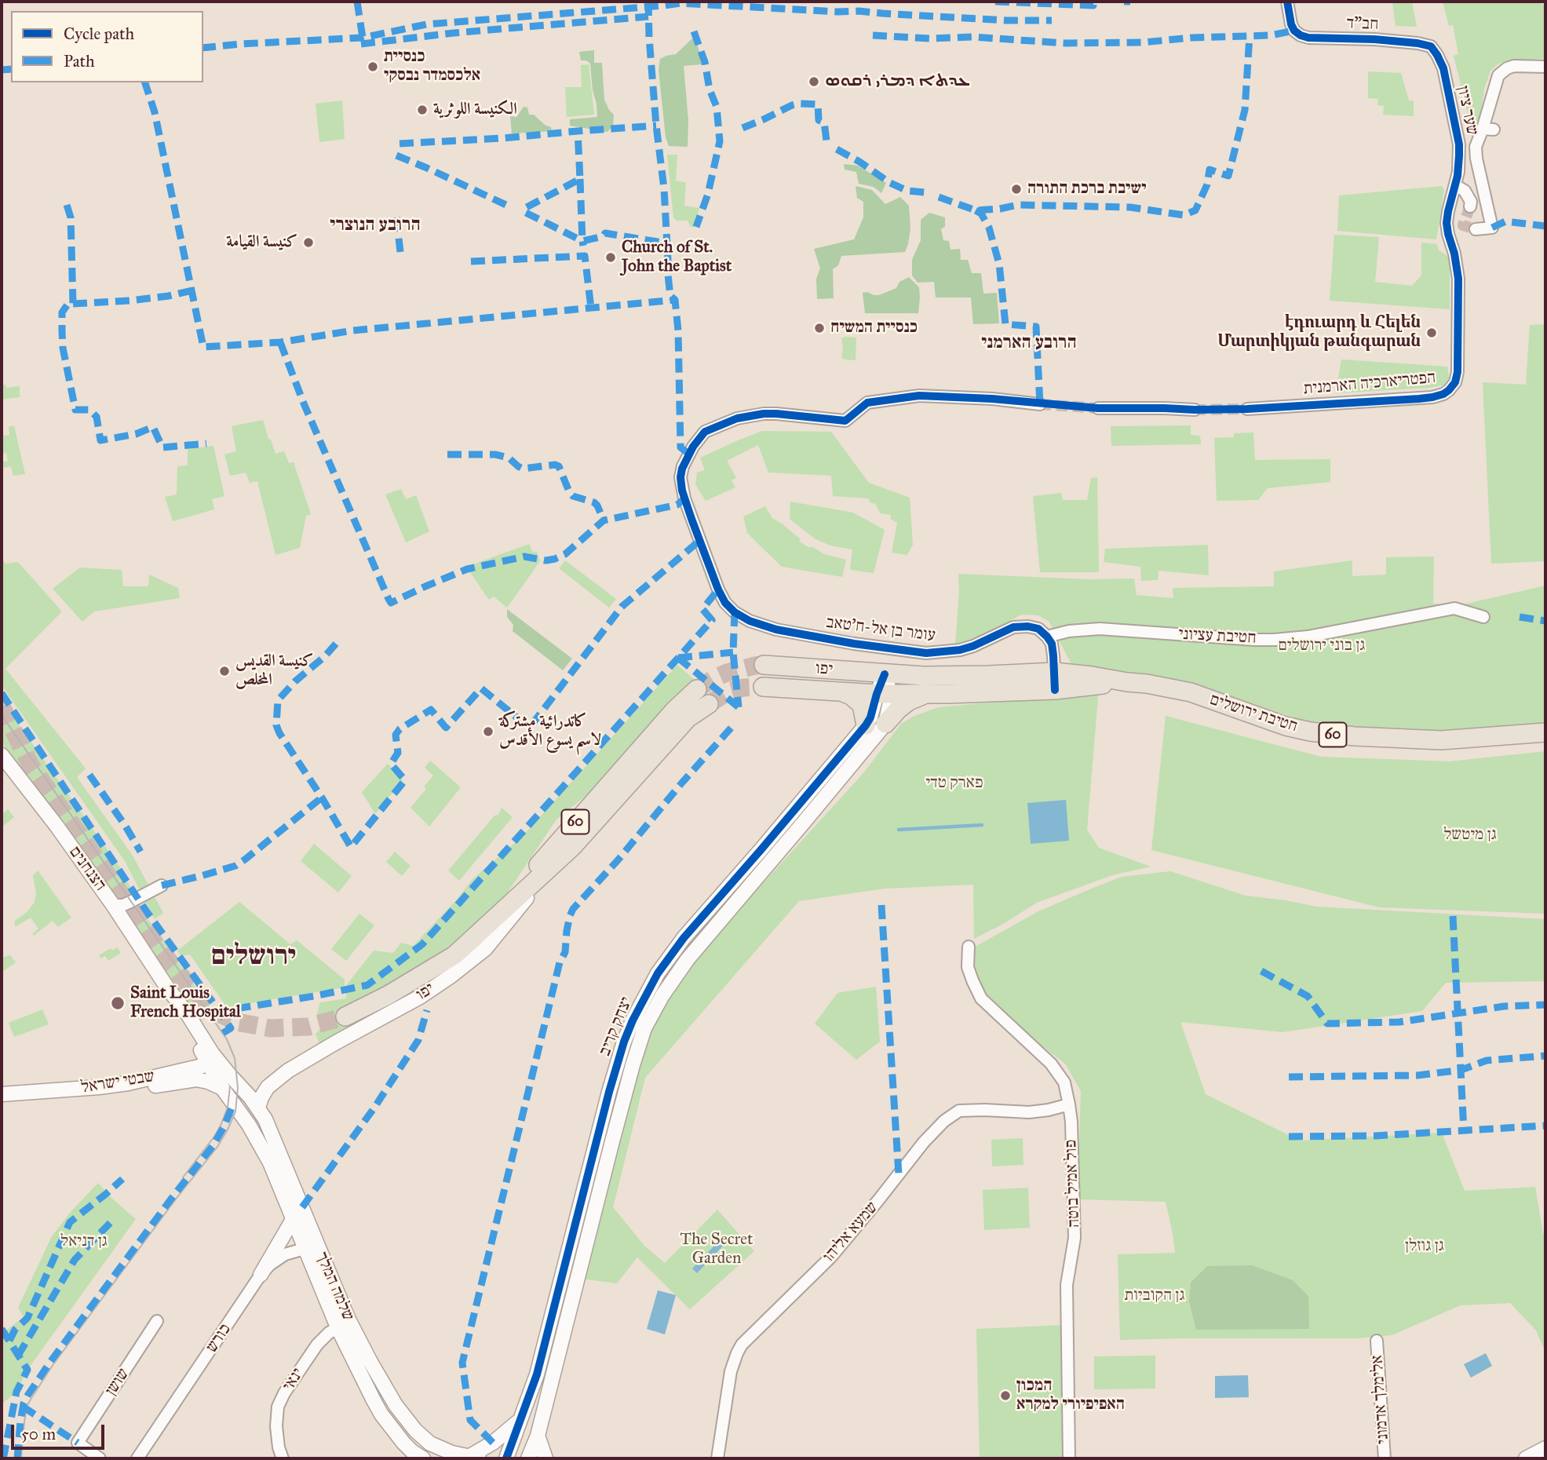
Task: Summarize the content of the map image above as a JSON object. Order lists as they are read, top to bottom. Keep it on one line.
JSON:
{"streets":{"highway":["יפו","חטיבת ירושלים","60"],"street":["חב\"ד","שער ציון","הפטריארכיה הארמנית","עומר בן אל-ח'טאב","חטיבת עציוני","הצנחנים","יצחק קריב","שבטי ישראל","פול אמיל בוטה","שמעא אליהו","שלמה המלך","כורש","ינאי","שושן","אלימלך אדמוני"]},"crossings":[["חב\"ד","שער ציון"],["שער ציון","הפטריארכיה הארמנית"],["עומר בן אל-ח'טאב","חטיבת עציוני"],["יפו","חטיבת ירושלים"],["יפו","יצחק קריב"],["יפו","שלמה המלך"],["חטיבת ירושלים","יצחק קריב"],["הצנחנים","שבטי ישראל"],["הצנחנים","שלמה המלך"],["שבטי ישראל","שלמה המלך"],["פול אמיל בוטה","שמעא אליהו"],["שלמה המלך","כורש"],["שלמה המלך","ינאי"]],"districts":["הרובע הנוצרי","הרובע הארמני","ירושלים"],"parks":["גן בוני ירושלים","פארק טדי","גן מיטשל","The Secret Garden","גן דניאל","גן גוזלן","גן הקוביות"],"places":["כנסיית אלכסמדר נבסקי","ܥܕܬܐ ܕܡܪܝ ܪܩܘܣ","الكنيسة اللوثرية","ישיבת ברכת התורה","كنيسة القيامة","Church of St. John the Baptist","כנסיית המשיח","էդուարդ և Հելեն Մարտիկյան թանգարան","كنيسة القديس المخلص","كاتدرائية مشتركة لاسم يسوع الأقدس","Saint Louis French Hospital","המכון האפיפיורי למקרא"],"legend":["Cycle path","Path"],"scale_bar":"50 m"}
